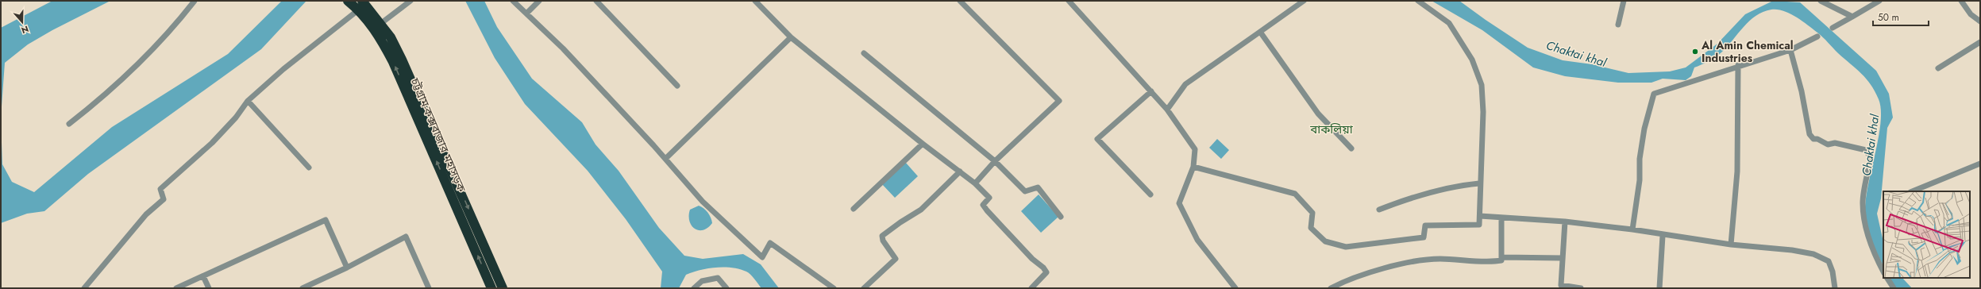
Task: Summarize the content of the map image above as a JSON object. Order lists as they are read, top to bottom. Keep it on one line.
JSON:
{"streets":{"highway":["চট্টগ্রাম-কক্সবাজার মহাসড়ক"]},"districts":["বাকলিয়া"],"water":["Chaktai khal"],"places":["Al Amin Chemical Industries"],"scale_bar":"50 m","north":"bottom"}
